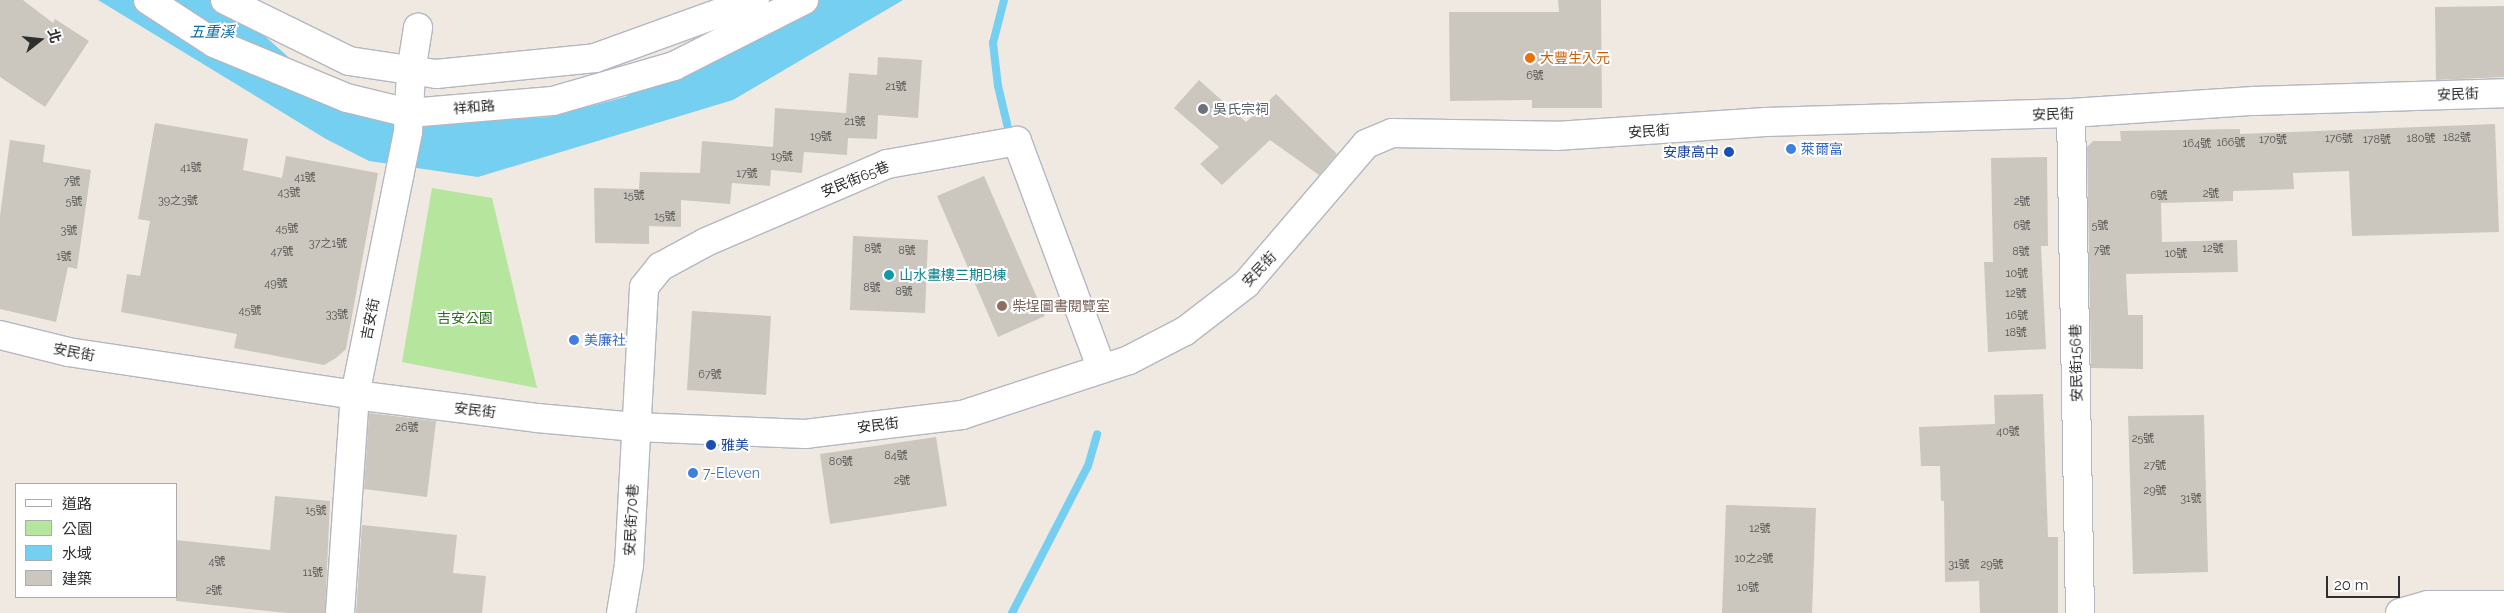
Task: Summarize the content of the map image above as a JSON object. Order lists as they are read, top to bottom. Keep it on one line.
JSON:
{"streets":{"street":["安民街","祥和路","安民街65巷","吉安街","安民街156巷","安民街70巷"]},"crossings":[["安民街","安民街65巷"],["安民街","吉安街"],["安民街","安民街156巷"],["安民街","安民街70巷"],["祥和路","吉安街"],["安民街65巷","安民街70巷"]],"water":["五重溪"],"parks":["吉安公園"],"places":["大豐生入元","吳氏宗祠","萊爾富","安康高中","山水畫樓三期B棟","柴埕圖書閱覽室","美廉社","雅美","7-Eleven"],"house_numbers":["6號","21號","21號","19號","182號","176號","180號","170號","178號","166號","164號","19號","41號","17號","41號","7號","43號","2號","15號","6號","39之3號","5號","2號","15號","6號","5號","45號","3號","37之1號","8號","12號","8號","7號","47號","8號","10號","1號","10號","49號","8號","8號","12號","45號","33號","16號","18號","67號","26號","40號","25號","84號","80號","27號","2號","29號","31號","15號","12號","10之2號","4號","31號","29號","11號","10號","2號"],"legend":["道路","公園","水域","建築"],"scale_bar":"20 m","north":"right"}
